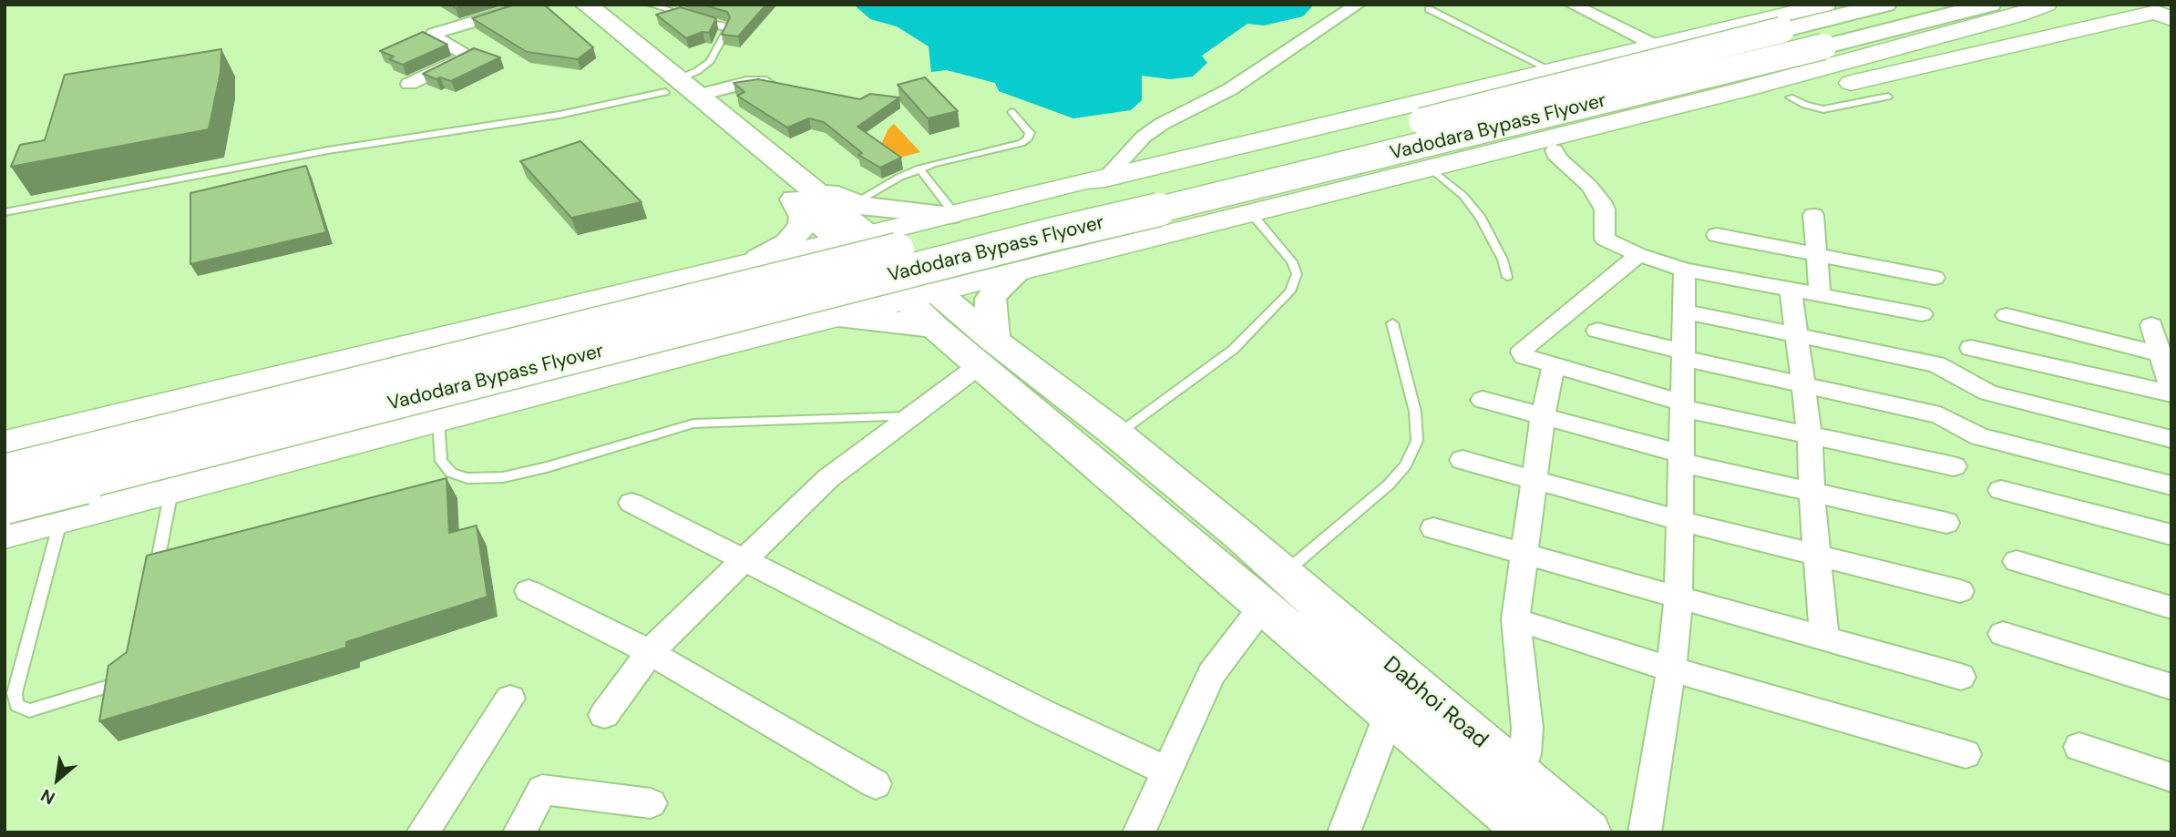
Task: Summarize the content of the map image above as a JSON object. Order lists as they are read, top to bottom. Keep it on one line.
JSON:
{"streets":{"main road":["Vadodara Bypass Flyover","Dabhoi Road"]},"north":"bottom left"}
